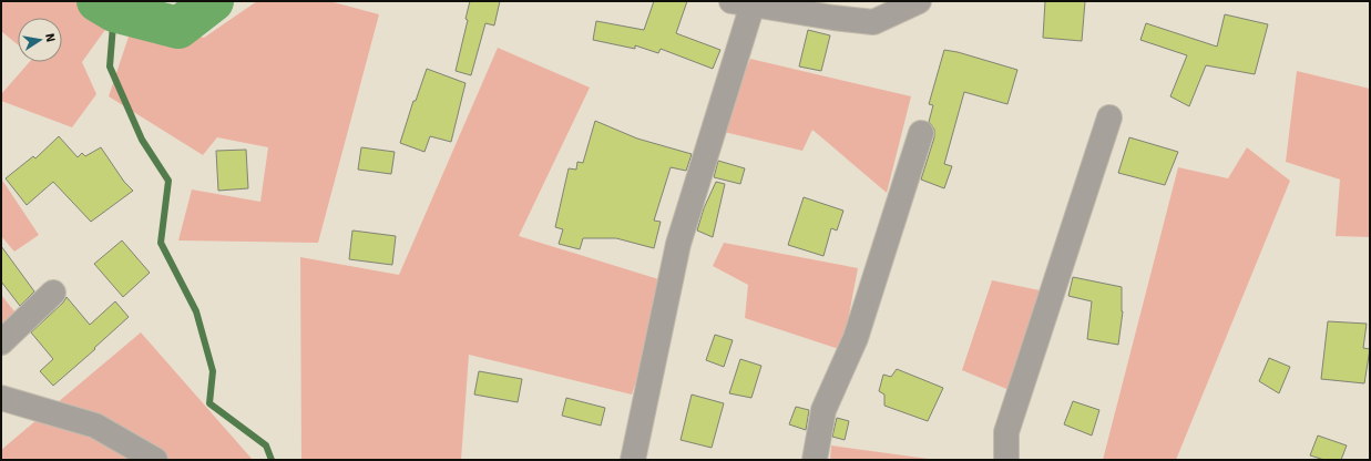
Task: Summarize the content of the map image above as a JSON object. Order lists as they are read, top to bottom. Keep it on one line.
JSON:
{"north":"right"}
